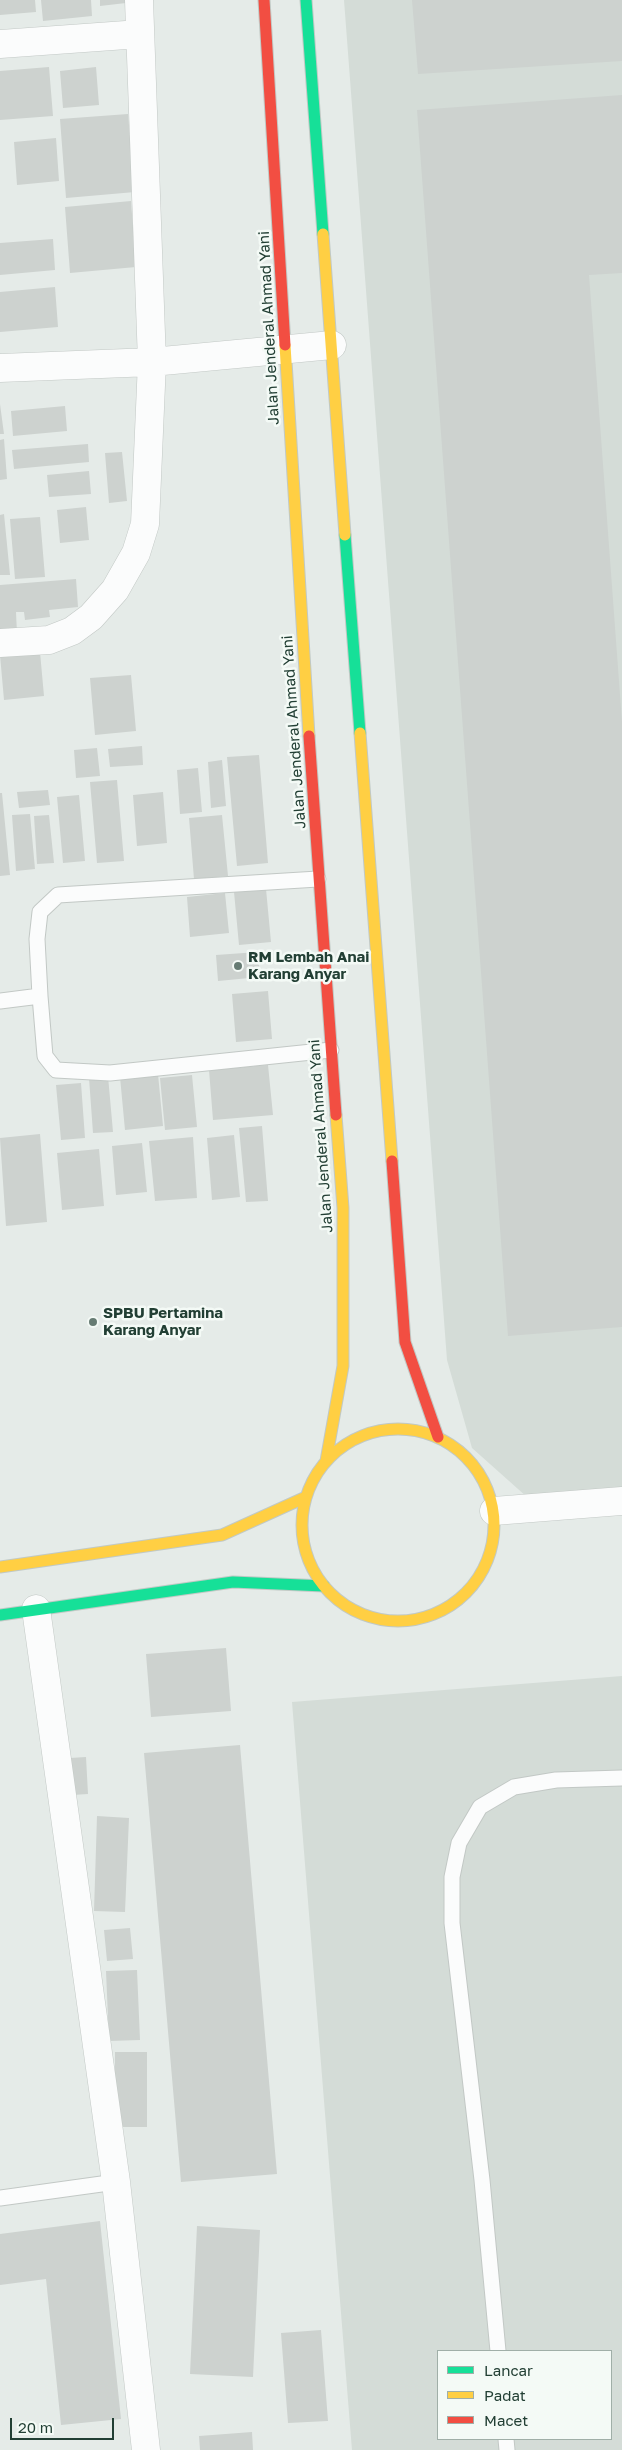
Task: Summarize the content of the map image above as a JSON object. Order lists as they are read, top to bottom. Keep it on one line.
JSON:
{"streets":{"main road":["Jalan Jenderal Ahmad Yani"]},"places":["RM Lembah Anai Karang Anyar","SPBU Pertamina Karang Anyar"],"legend":["Lancar","Padat","Macet"],"scale_bar":"20 m"}
